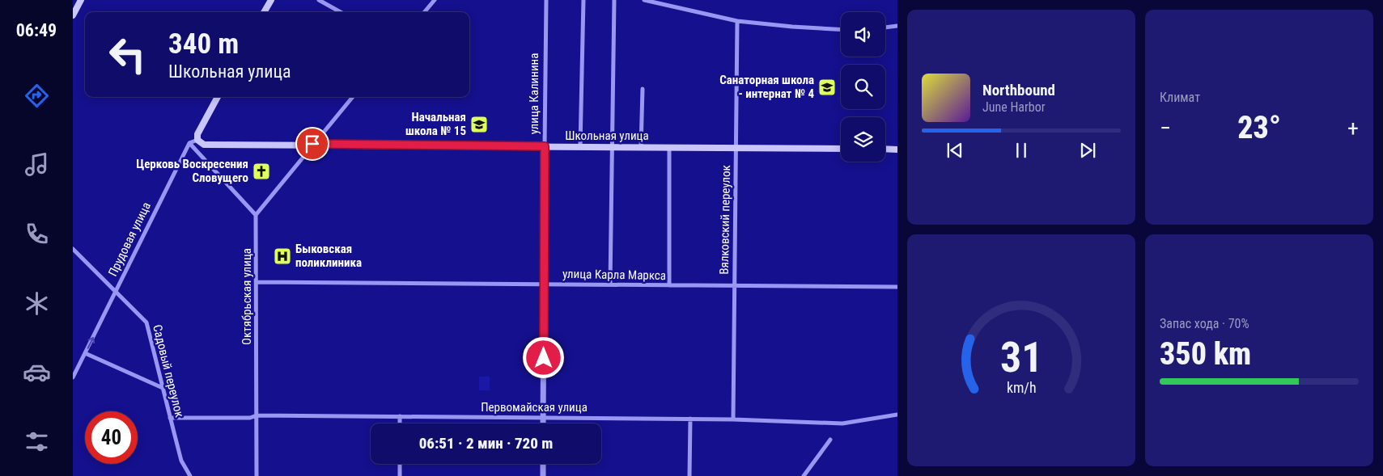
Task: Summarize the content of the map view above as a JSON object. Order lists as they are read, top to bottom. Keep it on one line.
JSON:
{"streets":{"main road":["Школьная улица"],"street":["улица Калинина","Вялковский переулок","Прудовая улица","улица Карла Маркса","Октябрьская улица","Садовый переулок","Первомайская улица"]},"crossings":[["улица Калинина","Школьная улица"],["улица Калинина","улица Карла Маркса"],["улица Калинина","Первомайская улица"],["Школьная улица","Вялковский переулок"],["Вялковский переулок","улица Карла Маркса"],["Вялковский переулок","Первомайская улица"],["Прудовая улица","Садовый переулок"],["улица Карла Маркса","Октябрьская улица"],["Октябрьская улица","Первомайская улица"],["Садовый переулок","Первомайская улица"]],"places":{"school or university":["Санаторная школа - интернат № 4","Начальная школа № 15"],"church":["Церковь Воскресения Словущего"],"hospital":["Быковская поликлиника"]},"page":{"tabs":"06:49","tile":["Климат",["Запас хода · 70%","350 km"]],"turn":["340 m","Школьная улица"],"song":["Northbound","June Harbor"],"heat":["−","23°","+"],"limit":"40","trip":"06:51 · 2 мин · 720 m","gauge":["31","km/h"]}}
